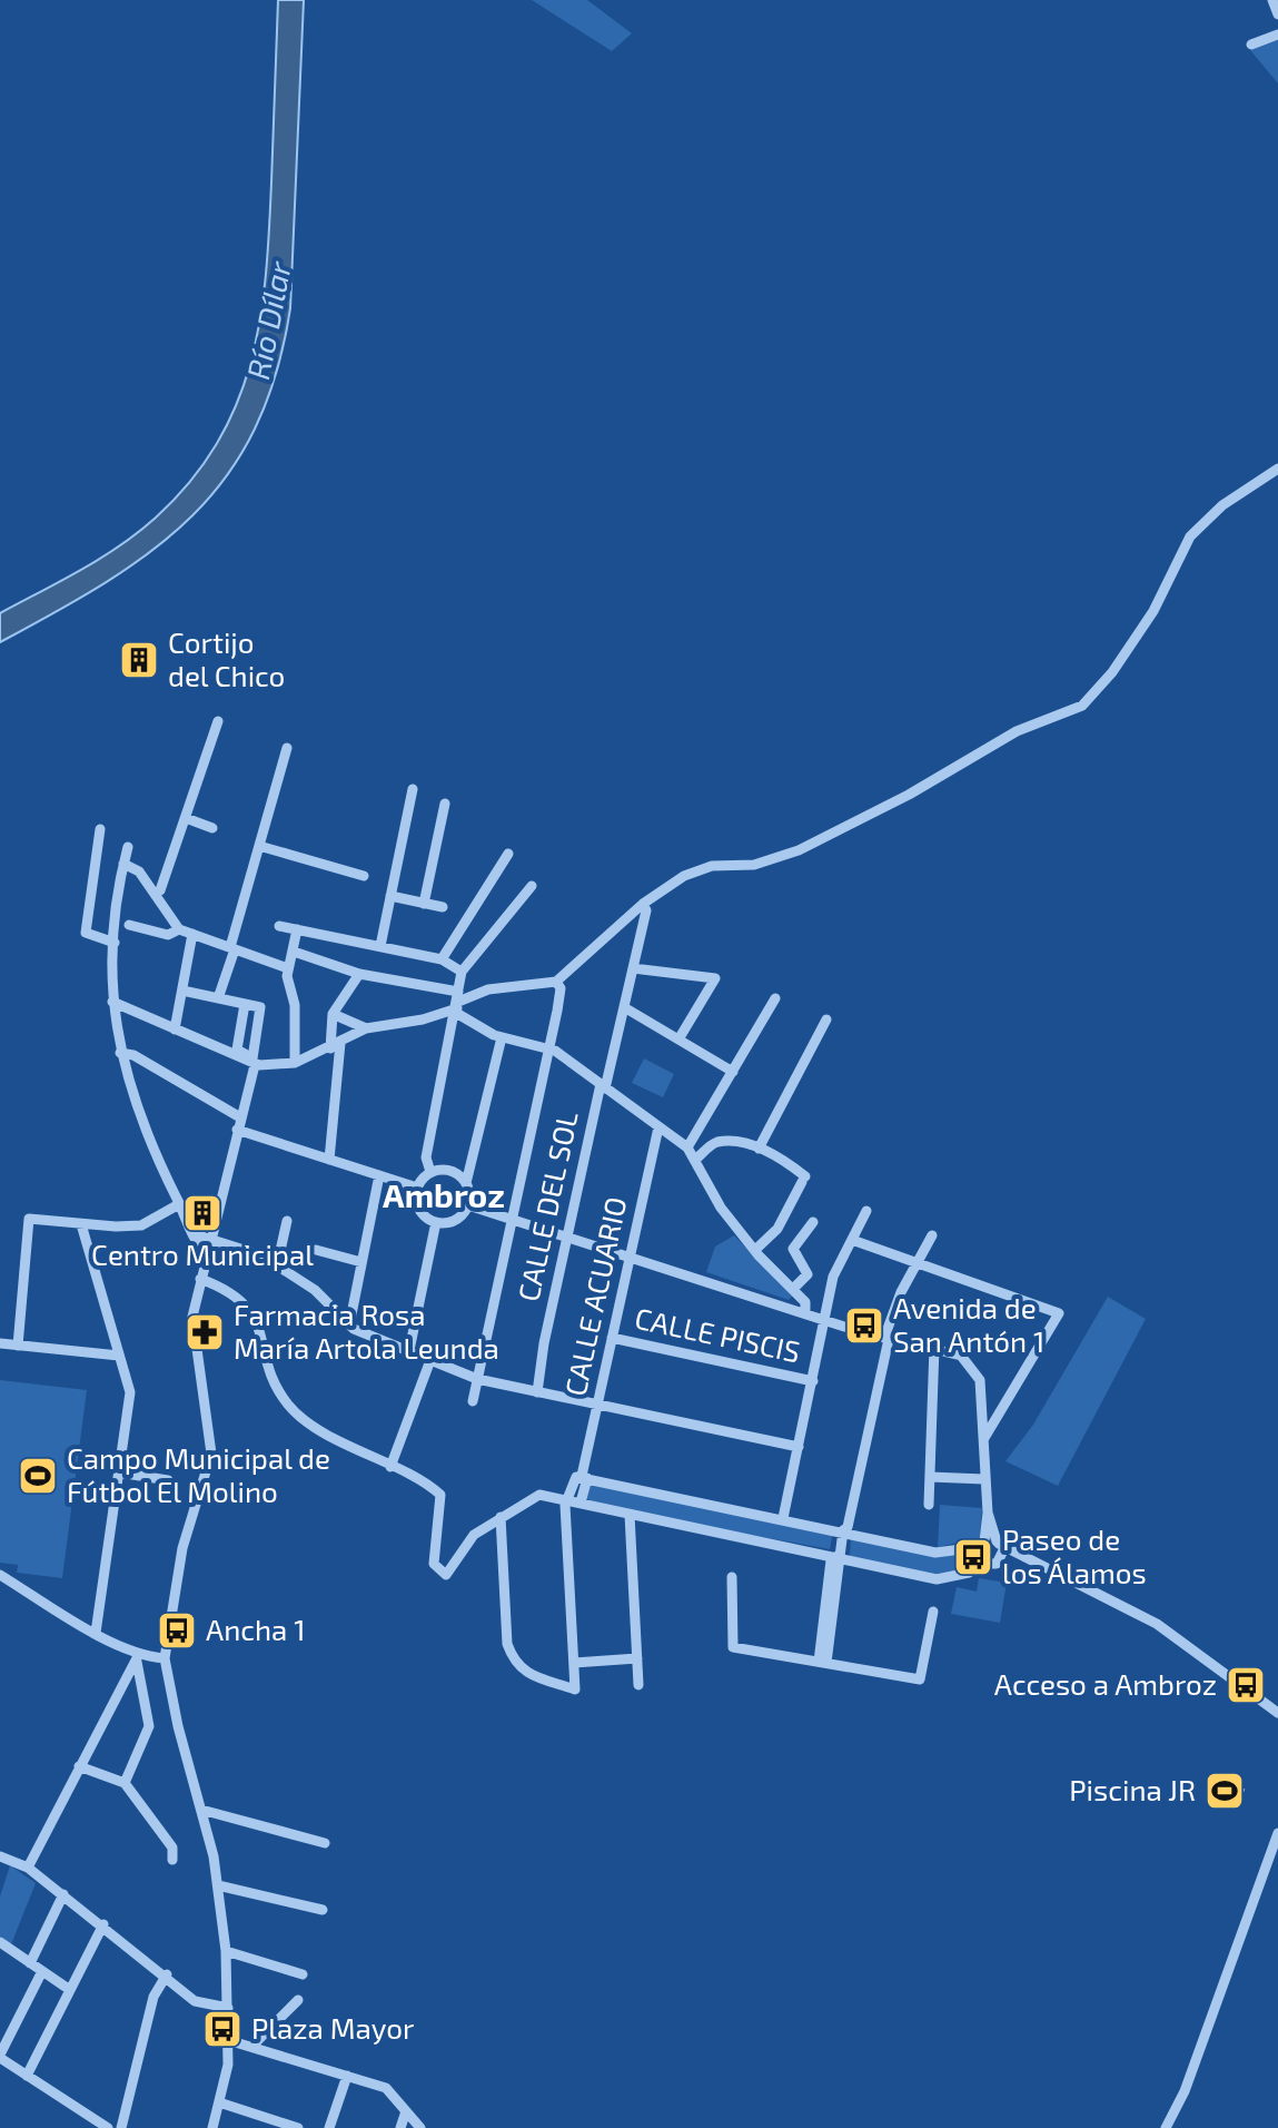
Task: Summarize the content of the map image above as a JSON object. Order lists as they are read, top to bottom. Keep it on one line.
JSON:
{"streets":{"street":["CALLE DEL SOL","CALLE ACUARIO","CALLE PISCIS"]},"crossings":[["CALLE ACUARIO","CALLE PISCIS"]],"districts":["Ambroz"],"water":["Río Dílar"],"places":{"building":["Cortijo del Chico","Centro Municipal"],"bus stop":["Avenida de San Antón 1","Paseo de los Álamos","Ancha 1","Acceso a Ambroz","Plaza Mayor"],"pharmacy":["Farmacia Rosa María Artola Leunda"],"sports":["Campo Municipal de Fútbol El Molino","Piscina JR"]}}
